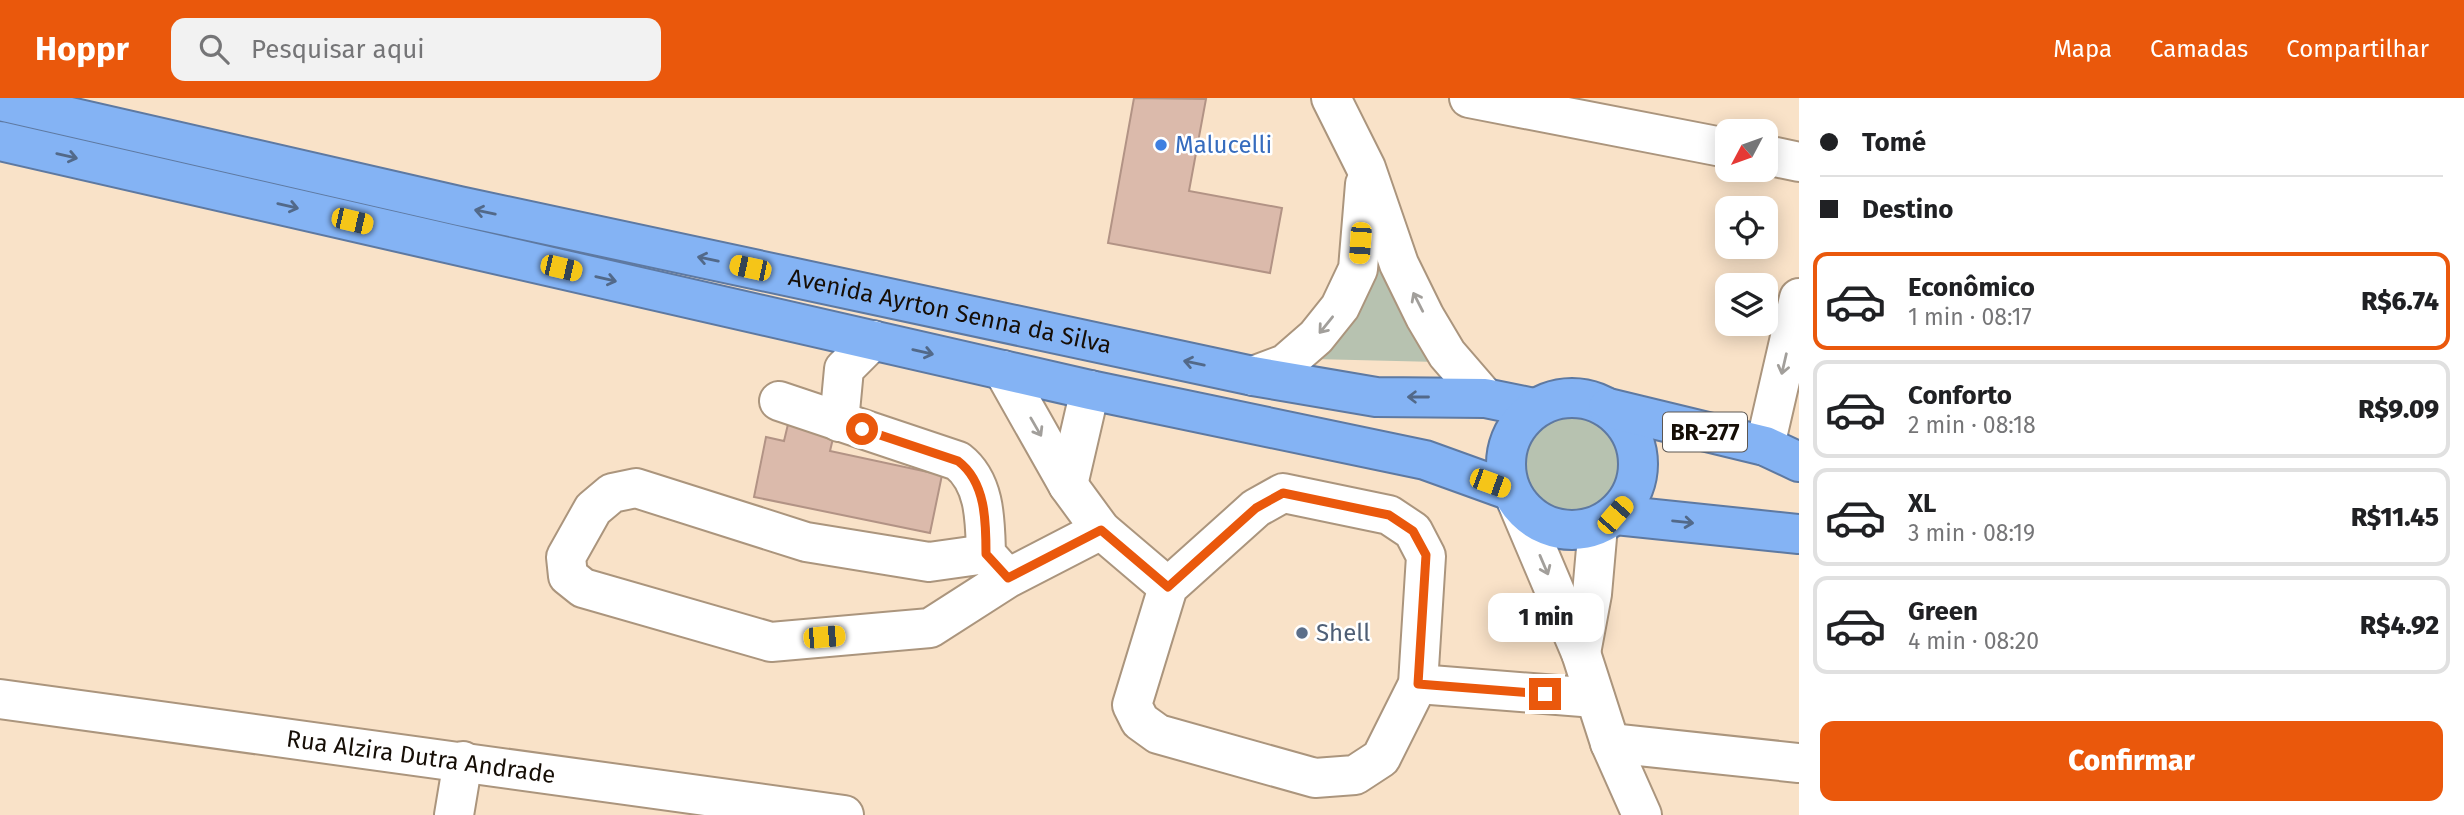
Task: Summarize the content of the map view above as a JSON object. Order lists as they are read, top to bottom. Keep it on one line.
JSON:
{"streets":{"highway":["Avenida Ayrton Senna da Silva","BR-277"],"street":["Rua Alzira Dutra Andrade"]},"crossings":[["Avenida Ayrton Senna da Silva","BR-277"]],"places":["Malucelli","Shell"],"north":"bottom left","page":{"header":"Hoppr","search":"Pesquisar aqui","nav":["Mapa","Camadas","Compartilhar"],"banner":["Tomé","Destino"],"list":[{"name":"Econômico","note":"1 min · 08:17","value":"R$6.74"},{"name":"Conforto","note":"2 min · 08:18","value":"R$9.09"},{"name":"XL","note":"3 min · 08:19","value":"R$11.45"},{"name":"Green","note":"4 min · 08:20","value":"R$4.92"}],"bubble":"1 min","buttons":"Confirmar"}}
